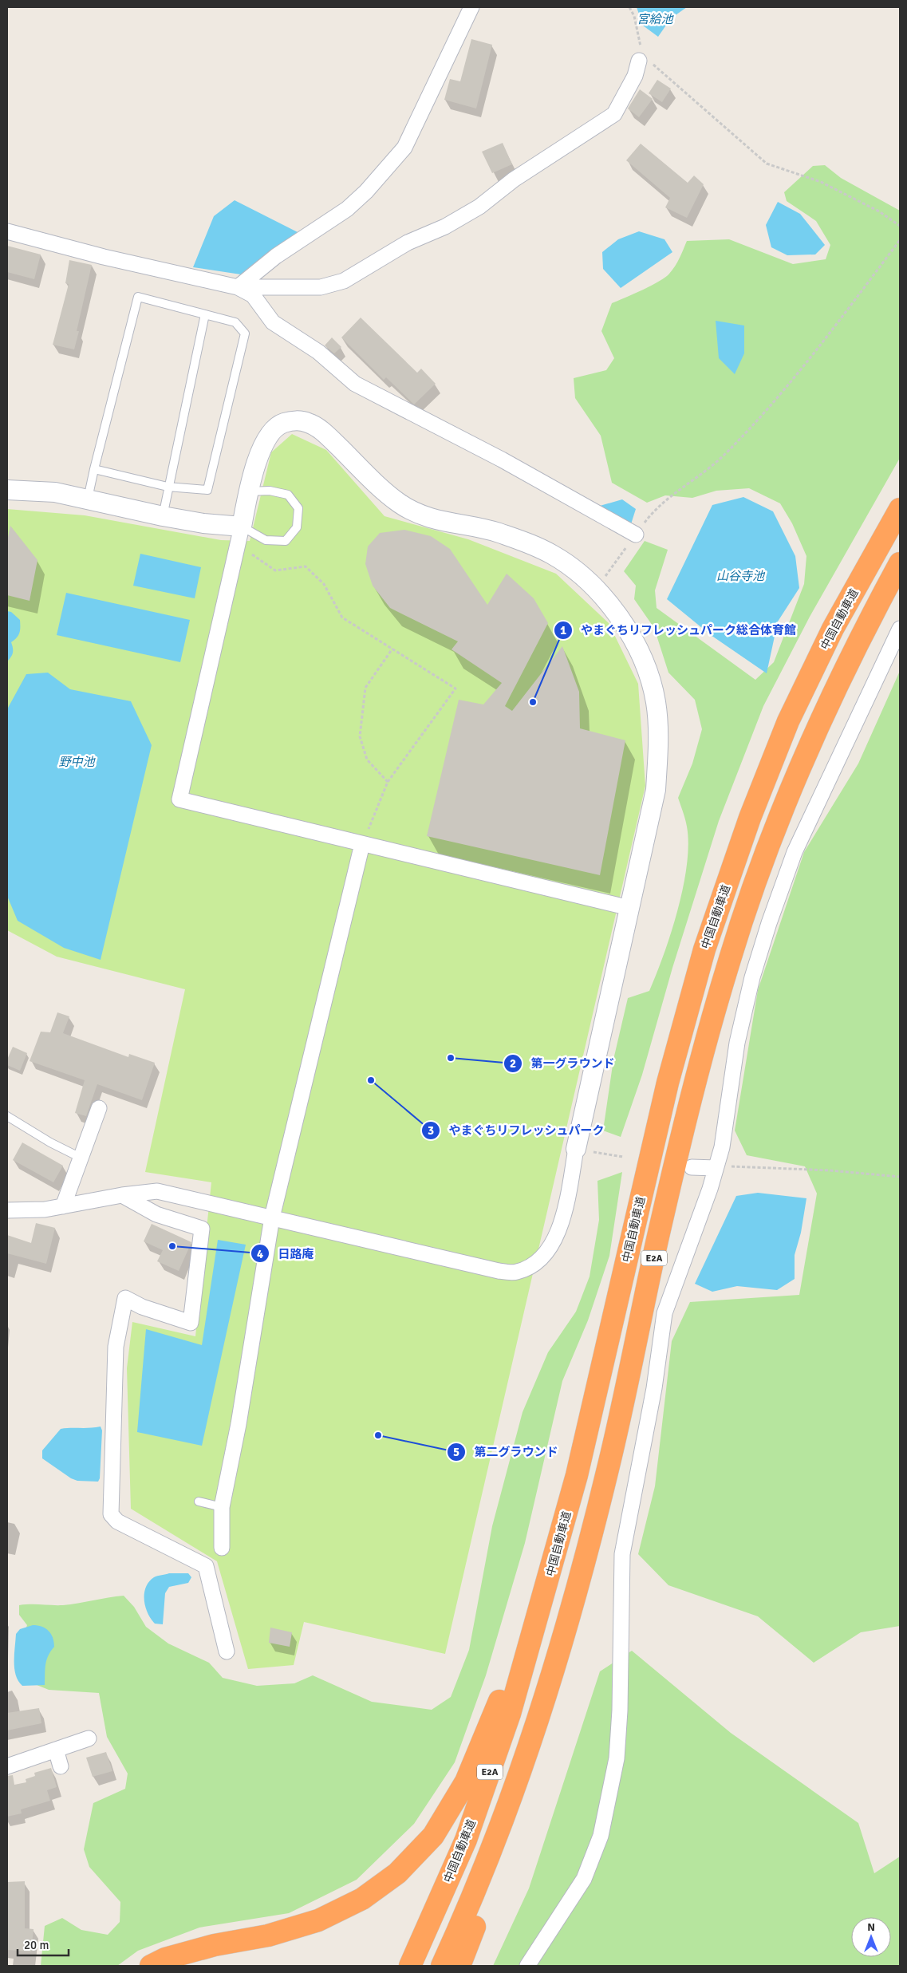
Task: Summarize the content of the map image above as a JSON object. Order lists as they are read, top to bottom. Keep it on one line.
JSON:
{"streets":{"highway":["中国自動車道","E2A"]},"water":["宮給池","山谷寺池","野中池"],"places":["やまぐちリフレッシュパーク総合体育館","第一グラウンド","やまぐちリフレッシュパーク","日路庵","第二グラウンド"],"scale_bar":"20 m","north":"top"}
